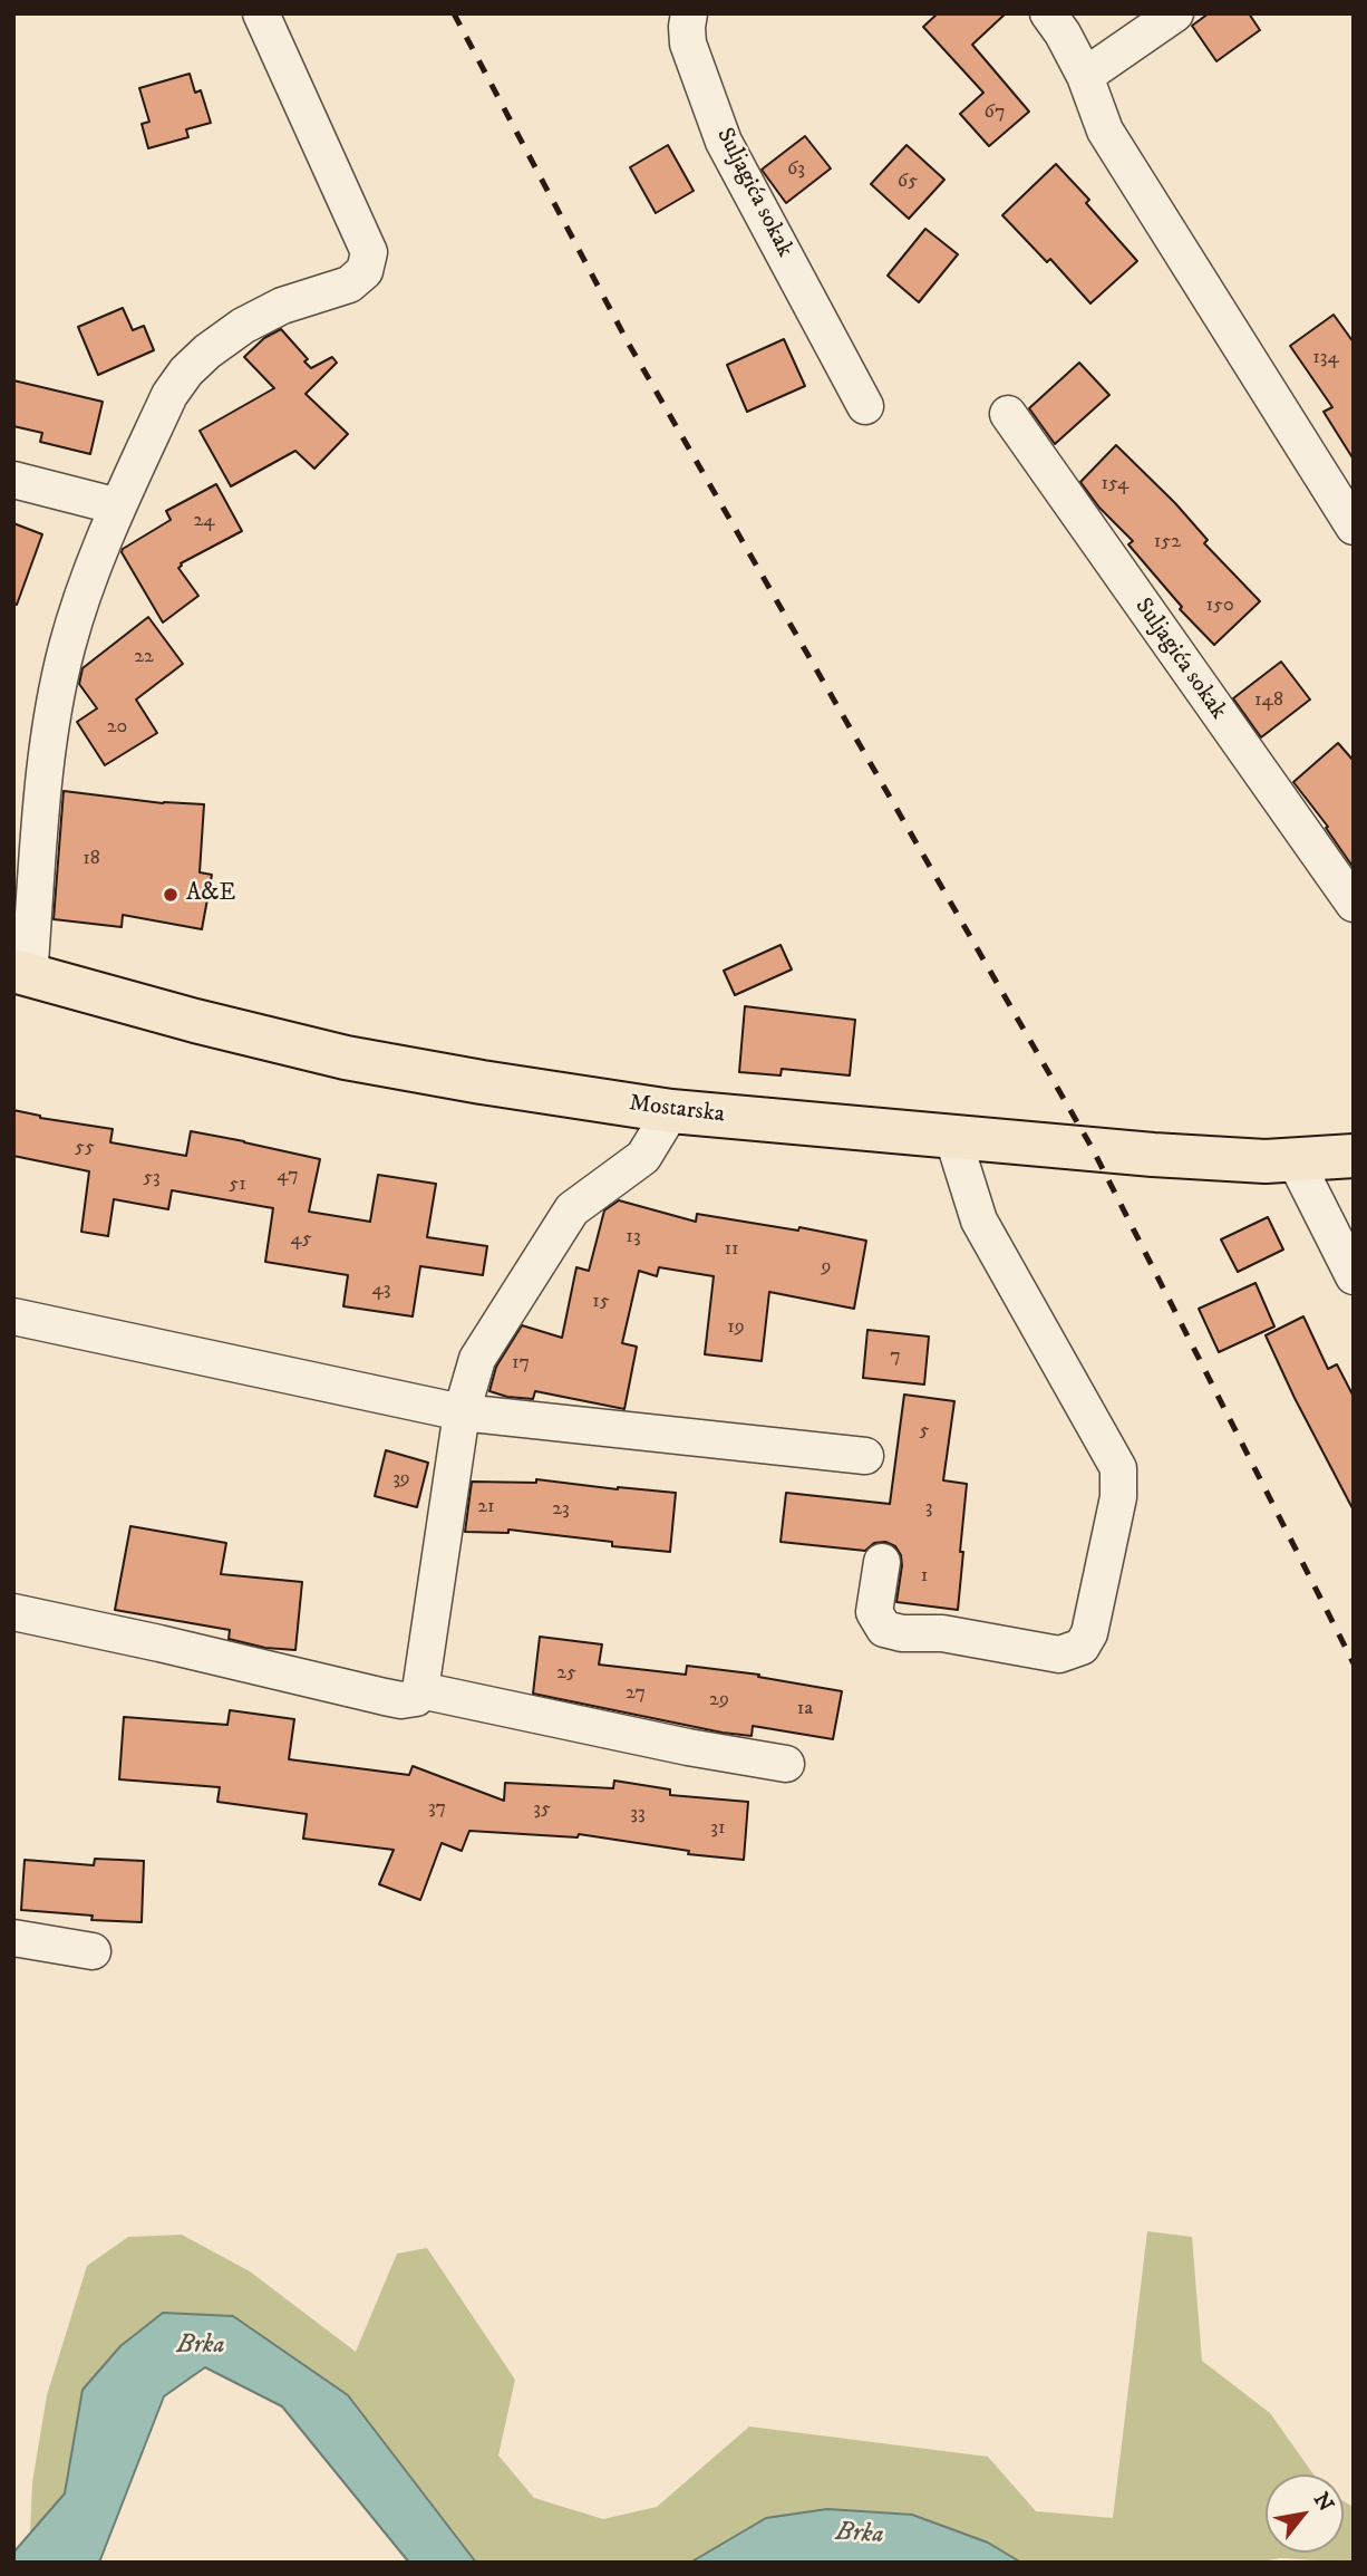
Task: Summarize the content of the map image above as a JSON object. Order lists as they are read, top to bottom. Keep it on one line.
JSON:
{"streets":{"main road":["Mostarska"],"street":["Suljagića sokak"]},"water":["Brka"],"places":["A&E"],"house_numbers":["67","63","65","134","154","24","152","150","22","148","20","18","55","47","53","51","13","45","11","9","43","15","19","7","17","5","39","21","3","23","1","25","27","29","1a","37","35","33","31"],"north":"top right"}
